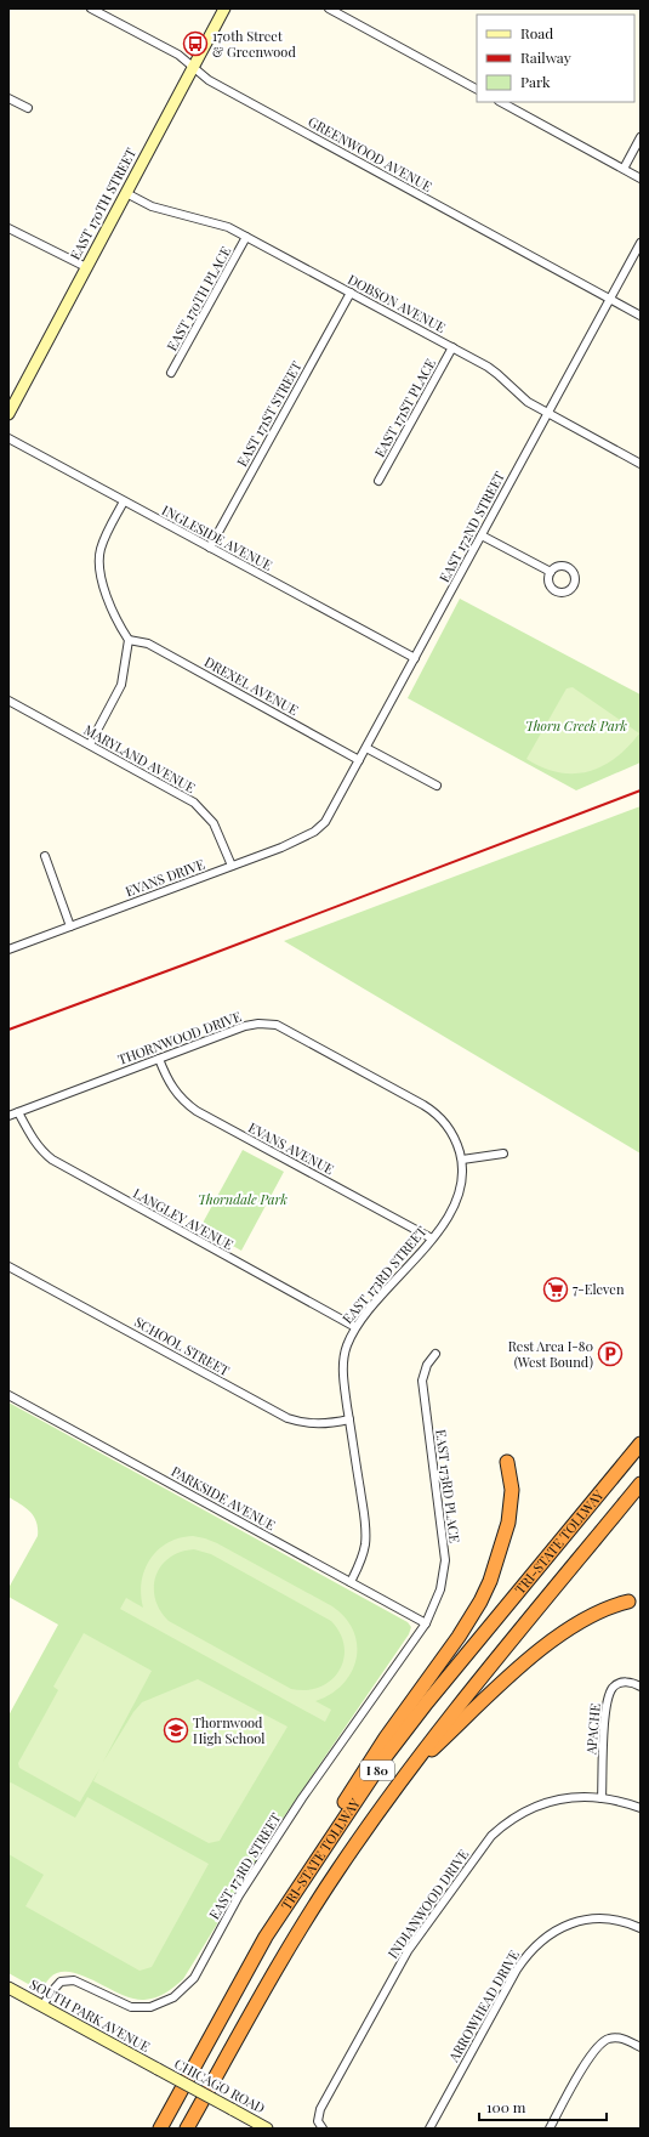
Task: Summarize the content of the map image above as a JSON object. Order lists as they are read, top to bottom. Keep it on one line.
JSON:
{"streets":{"highway":["TRI-STATE TOLLWAY","I 80"],"street":["GREENWOOD AVENUE","EAST 170TH STREET","EAST 170TH PLACE","DOBSON AVENUE","EAST 171ST PLACE","EAST 171ST STREET","EAST 172ND STREET","INGLESIDE AVENUE","DREXEL AVENUE","MARYLAND AVENUE","EVANS DRIVE","THORNWOOD DRIVE","EVANS AVENUE","LANGLEY AVENUE","EAST 173RD STREET","SCHOOL STREET","EAST 173RD PLACE","PARKSIDE AVENUE","APACHE","INDIANWOOD DRIVE","ARROWHEAD DRIVE","SOUTH PARK AVENUE","CHICAGO ROAD"]},"crossings":[["GREENWOOD AVENUE","EAST 170TH STREET"],["GREENWOOD AVENUE","EAST 172ND STREET"],["EAST 170TH STREET","DOBSON AVENUE"],["EAST 170TH PLACE","DOBSON AVENUE"],["DOBSON AVENUE","EAST 171ST PLACE"],["DOBSON AVENUE","EAST 171ST STREET"],["DOBSON AVENUE","EAST 172ND STREET"],["EAST 171ST STREET","INGLESIDE AVENUE"],["EAST 172ND STREET","INGLESIDE AVENUE"],["EAST 172ND STREET","DREXEL AVENUE"],["EAST 172ND STREET","EVANS DRIVE"],["MARYLAND AVENUE","EVANS DRIVE"],["THORNWOOD DRIVE","EVANS AVENUE"],["THORNWOOD DRIVE","LANGLEY AVENUE"],["THORNWOOD DRIVE","EAST 173RD STREET"],["EVANS AVENUE","EAST 173RD STREET"],["LANGLEY AVENUE","EAST 173RD STREET"],["EAST 173RD STREET","SCHOOL STREET"],["EAST 173RD STREET","EAST 173RD PLACE"],["EAST 173RD STREET","PARKSIDE AVENUE"],["EAST 173RD STREET","SOUTH PARK AVENUE"],["EAST 173RD PLACE","PARKSIDE AVENUE"],["APACHE","INDIANWOOD DRIVE"],["SOUTH PARK AVENUE","CHICAGO ROAD"]],"parks":["Thorn Creek Park","Thorndale Park"],"places":{"bus stop":["170th Street & Greenwood"],"supermarket":["7-Eleven"],"parking":["Rest Area I-80 (West Bound)"],"school or university":["Thornwood High School"]},"legend":["Road","Railway","Park"],"scale_bar":"100 m"}
